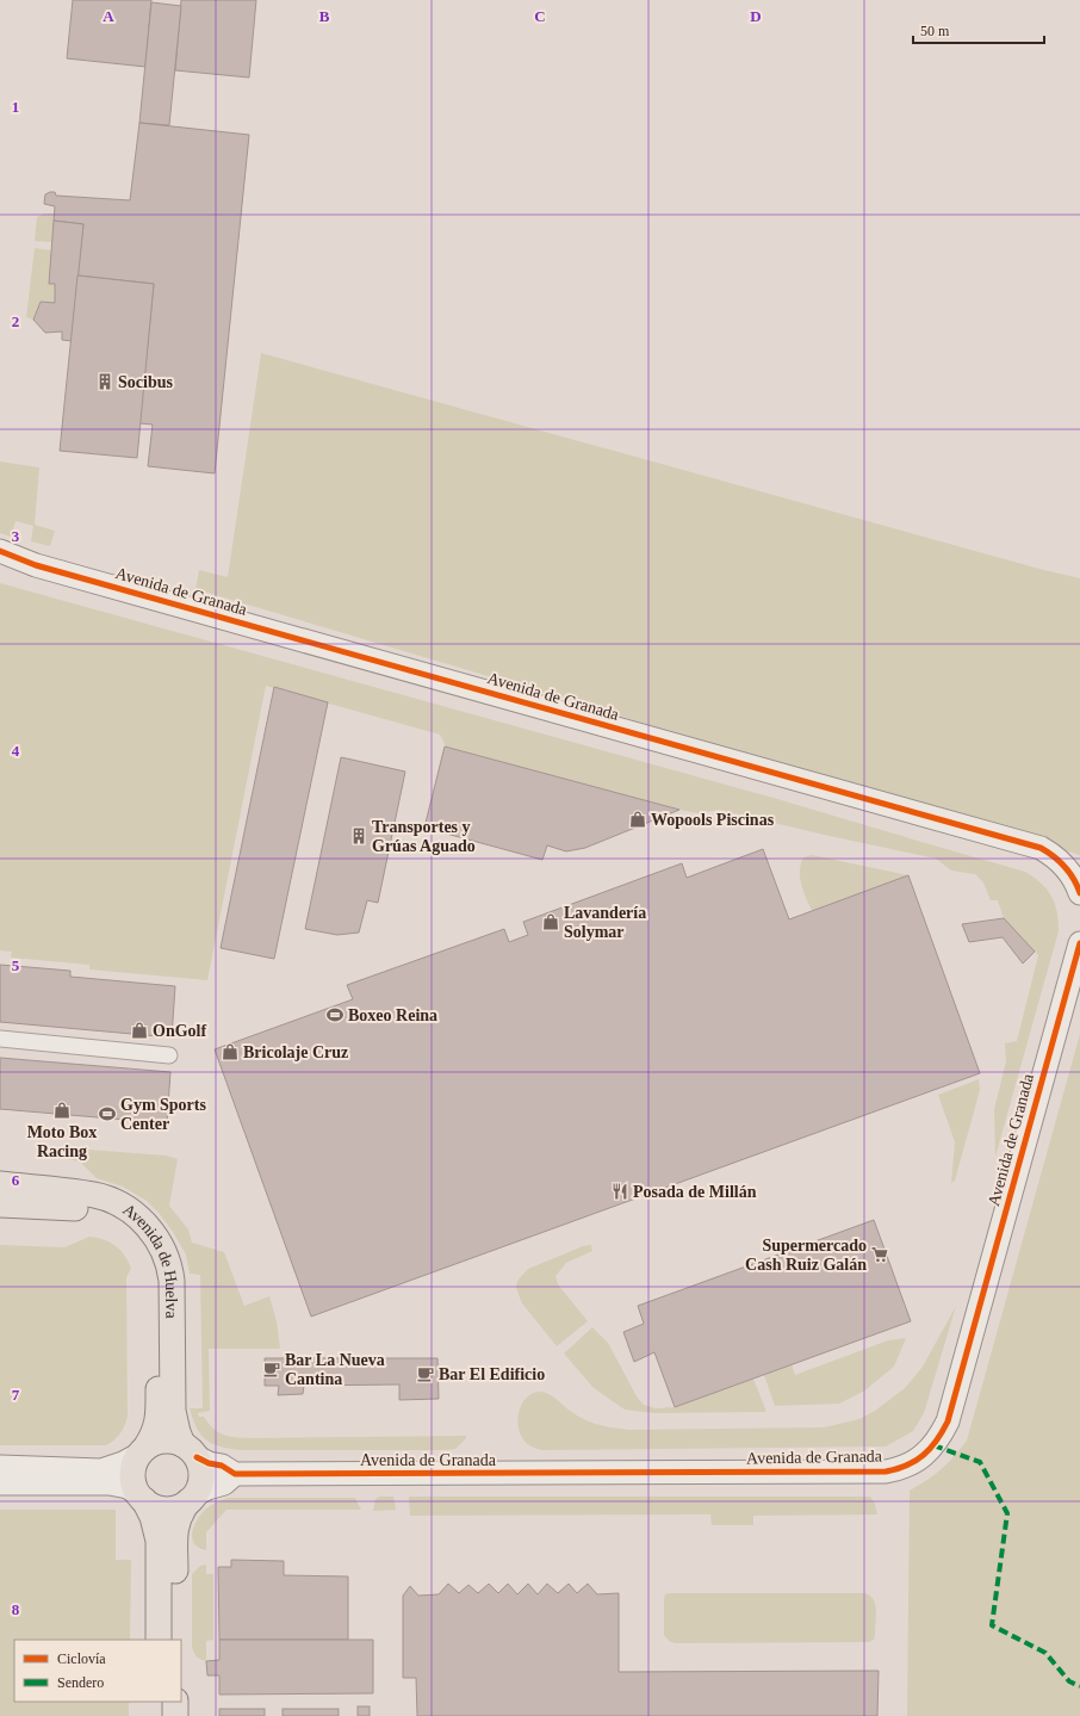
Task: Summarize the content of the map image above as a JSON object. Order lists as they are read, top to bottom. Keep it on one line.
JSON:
{"streets":{"main road":["Avenida de Huelva"],"street":["Avenida de Granada"]},"crossings":[["Avenida de Granada","Avenida de Huelva"]],"places":{"building":["Socibus","Transportes y Grúas Aguado"],"shop":["Wopools Piscinas","Lavandería Solymar","OnGolf","Bricolaje Cruz","Moto Box Racing"],"sports":["Boxeo Reina","Gym Sports Center"],"restaurant":["Posada de Millán"],"supermarket":["Supermercado Cash Ruiz Galán"],"cafe":["Bar La Nueva Cantina","Bar El Edificio"]},"legend":["Ciclovía","Sendero"],"scale_bar":"50 m","grid":{"columns":["A","B","C","D"],"rows":["1","2","3","4","5","6","7","8"]}}
